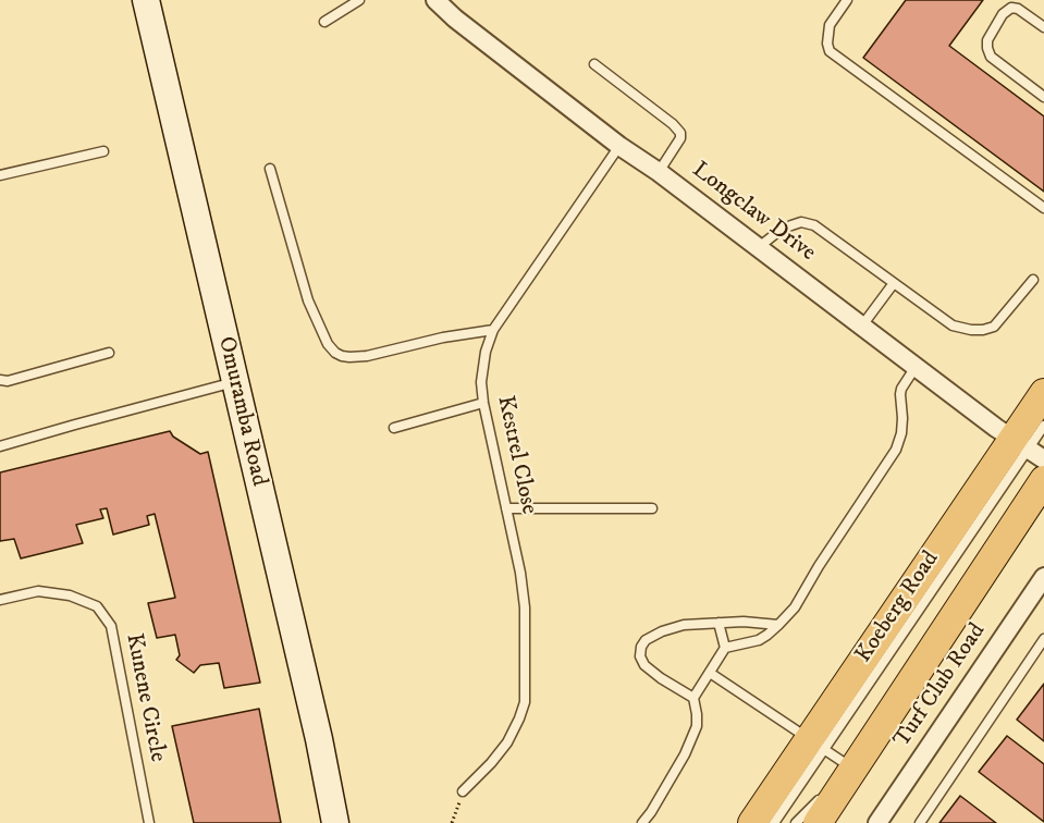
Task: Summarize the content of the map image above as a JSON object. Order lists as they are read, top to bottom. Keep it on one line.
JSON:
{"streets":{"main road":["Omuramba Road","Koeberg Road"],"street":["Longclaw Drive","Turf Club Road"],"lane":["Kestrel Close","Kunene Circle"]},"crossings":[["Longclaw Drive","Kestrel Close"],["Longclaw Drive","Koeberg Road"]]}
